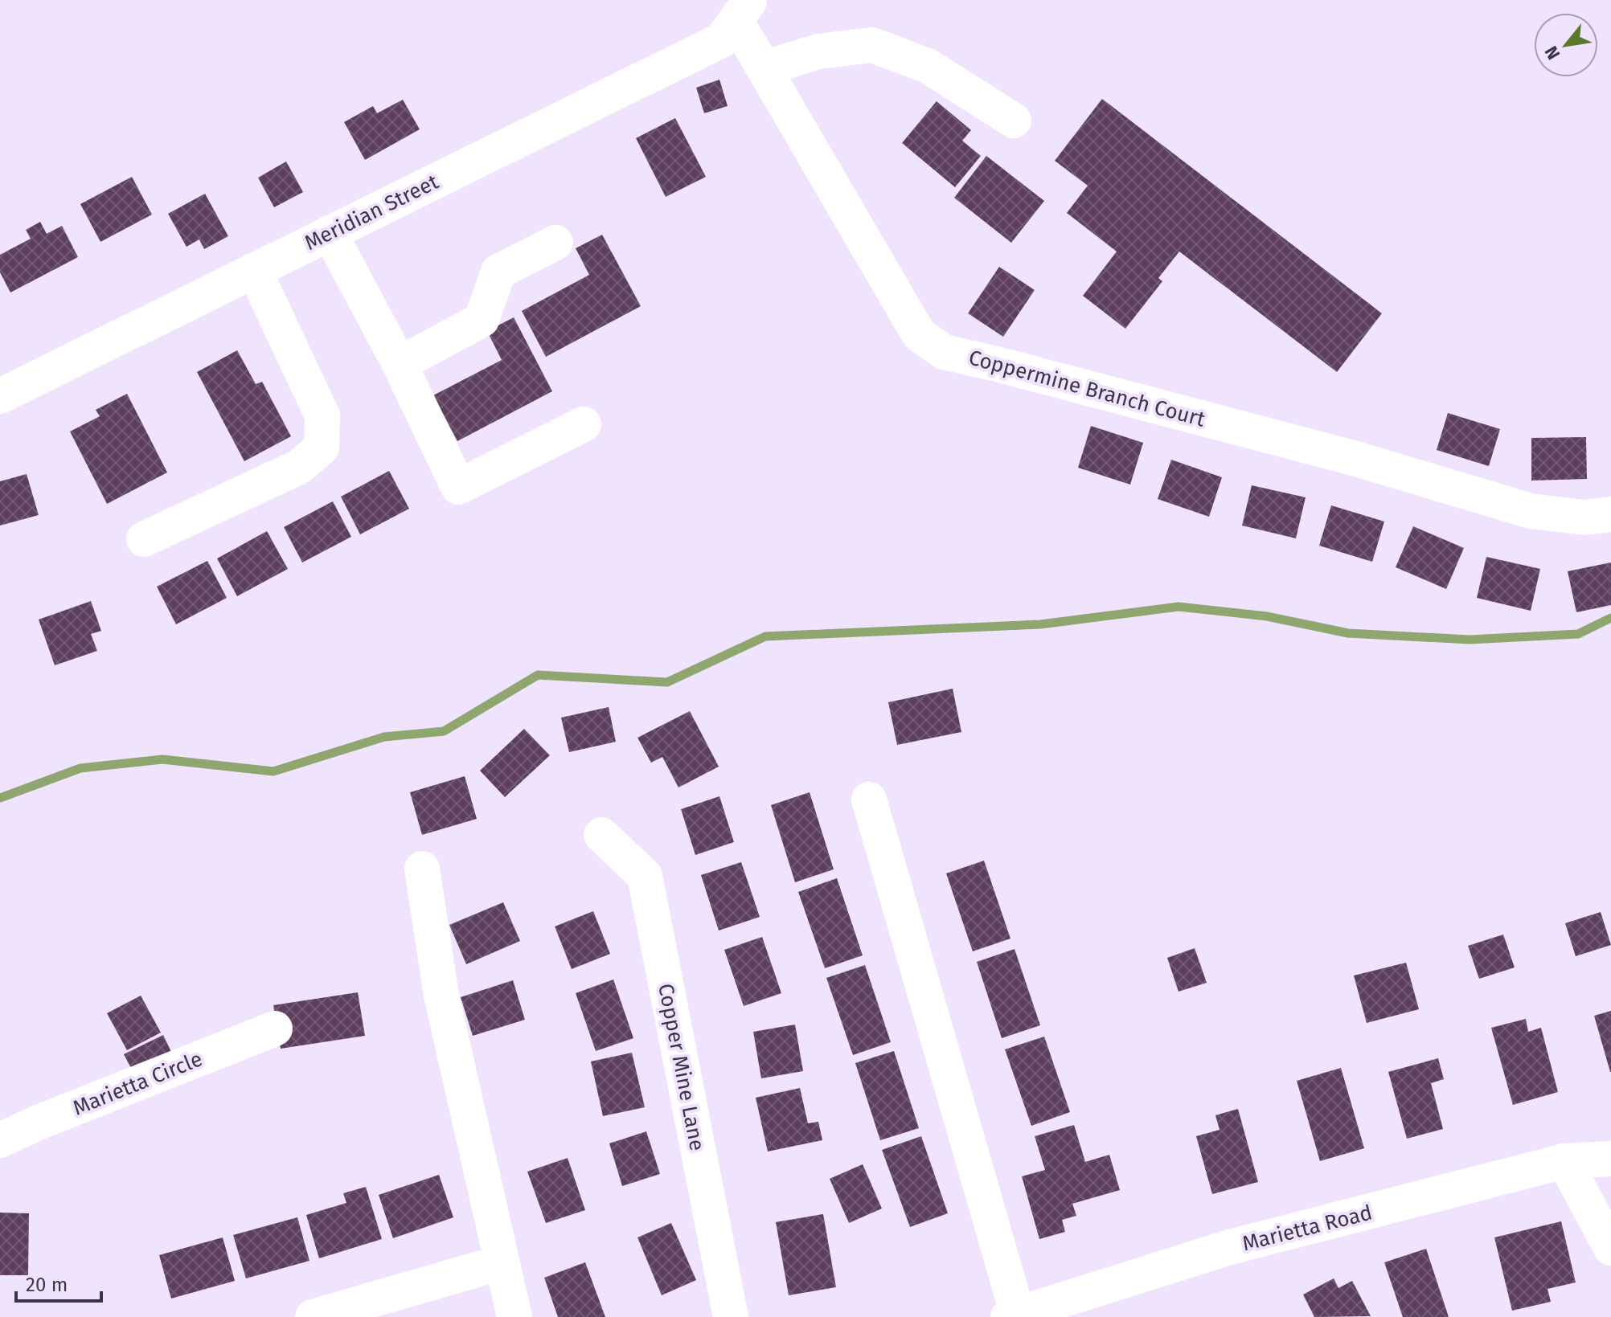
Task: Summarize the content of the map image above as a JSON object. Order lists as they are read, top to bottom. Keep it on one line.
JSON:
{"streets":{"street":["Meridian Street","Coppermine Branch Court","Copper Mine Lane","Marietta Circle","Marietta Road"]},"crossings":[["Meridian Street","Coppermine Branch Court"]],"scale_bar":"20 m","north":"bottom left"}
